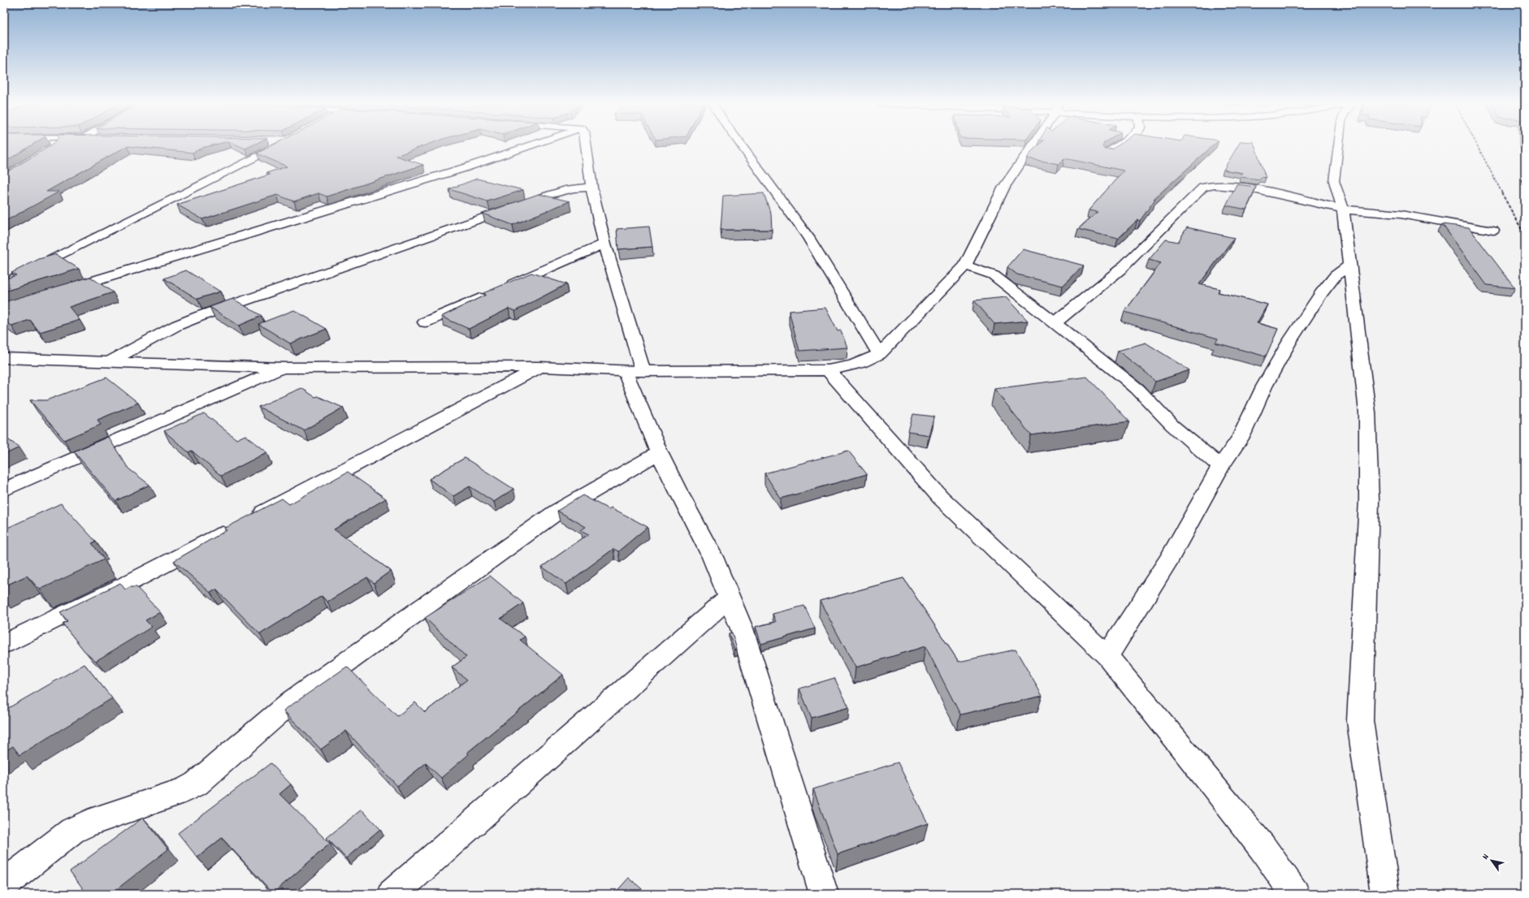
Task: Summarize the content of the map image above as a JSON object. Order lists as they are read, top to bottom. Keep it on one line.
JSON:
{"north":"top left"}
